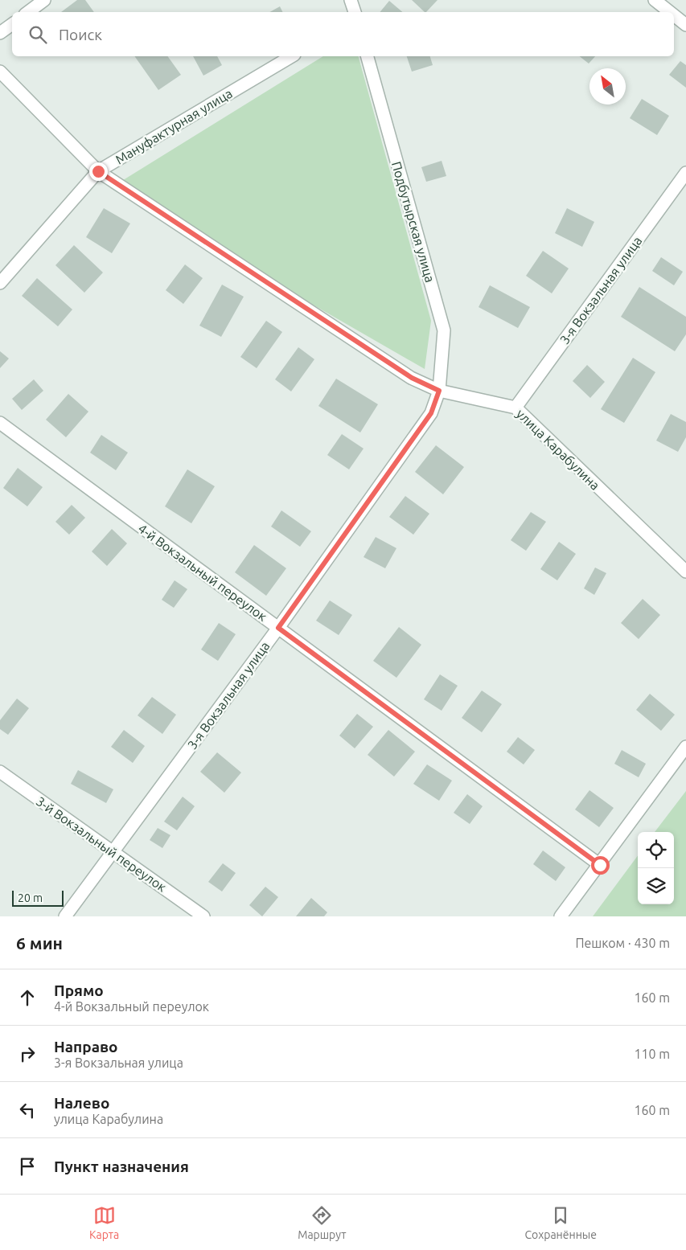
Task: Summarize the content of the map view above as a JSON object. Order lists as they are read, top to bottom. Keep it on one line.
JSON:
{"streets":{"street":["Мануфактурная улица","Подбутырская улица","3-я Вокзальная улица","улица Карабулина","4-й Вокзальный переулок","3-й Вокзальный переулок"]},"crossings":[["Мануфактурная улица","улица Карабулина"],["Подбутырская улица","3-я Вокзальная улица"],["Подбутырская улица","улица Карабулина"],["3-я Вокзальная улица","улица Карабулина"],["3-я Вокзальная улица","4-й Вокзальный переулок"],["3-я Вокзальная улица","3-й Вокзальный переулок"]],"scale_bar":"20 m","north":"top left","page":{"search":"Поиск","scale":"20 m","heading":["6 мин","Пешком · 430 m"],"list":[["Прямо","4-й Вокзальный переулок","160 m"],["Направо","3-я Вокзальная улица","110 m"],["Налево","улица Карабулина","160 m"],"Пункт назначения"],"nav":["Карта","Маршрут","Сохранённые"]}}
